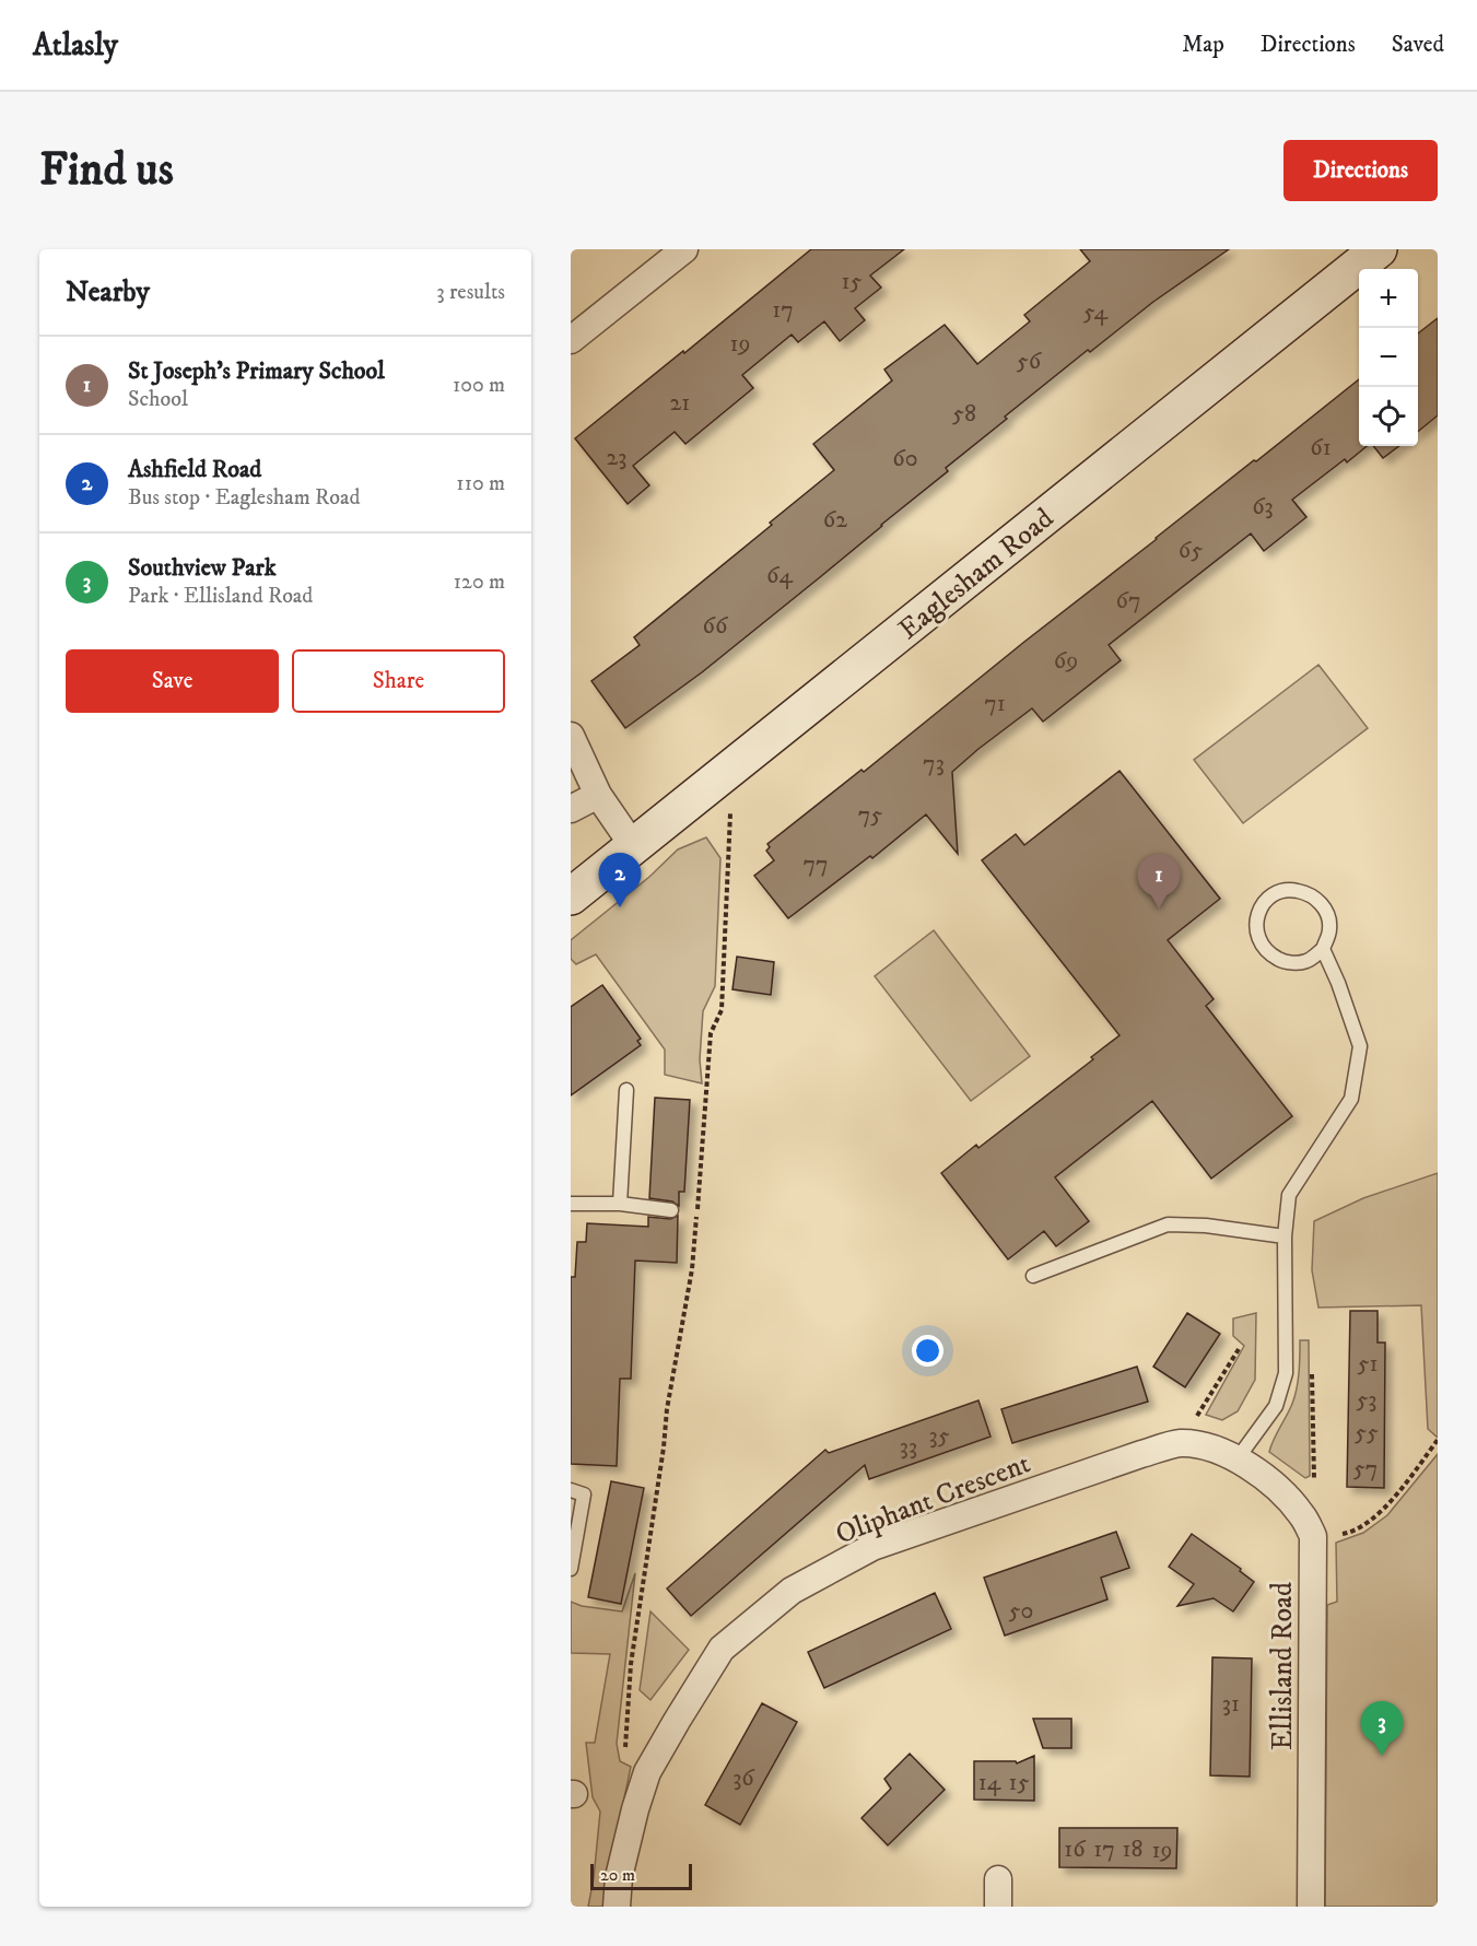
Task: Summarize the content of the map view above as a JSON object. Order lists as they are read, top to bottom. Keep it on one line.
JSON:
{"streets":{"main road":["Eaglesham Road"],"street":["Oliphant Crescent","Ellisland Road"]},"house_numbers":["15","17","54","19","56","21","58","61","23","60","63","62","65","64","67","66","69","71","73","75","77","51","53","55","35","33","57","50","31","36","14","15","16","17","18","19"],"scale_bar":"20 m","page":{"header":"Atlasly","nav":["Map","Directions","Saved"],"buttons":["Directions",["Save","Share"]],"title":"Find us","heading":["Nearby","3 results"],"map_buttons":["+","−"],"list":[{"mark":"1","name":"St Joseph's Primary School","note":"School","value":"100 m"},{"mark":"2","name":"Ashfield Road","note":"Bus stop · Eaglesham Road","value":"110 m"},{"mark":"3","name":"Southview Park","note":"Park · Ellisland Road","value":"120 m"}],"pins":["2","1","3"],"scale":"20 m"}}
